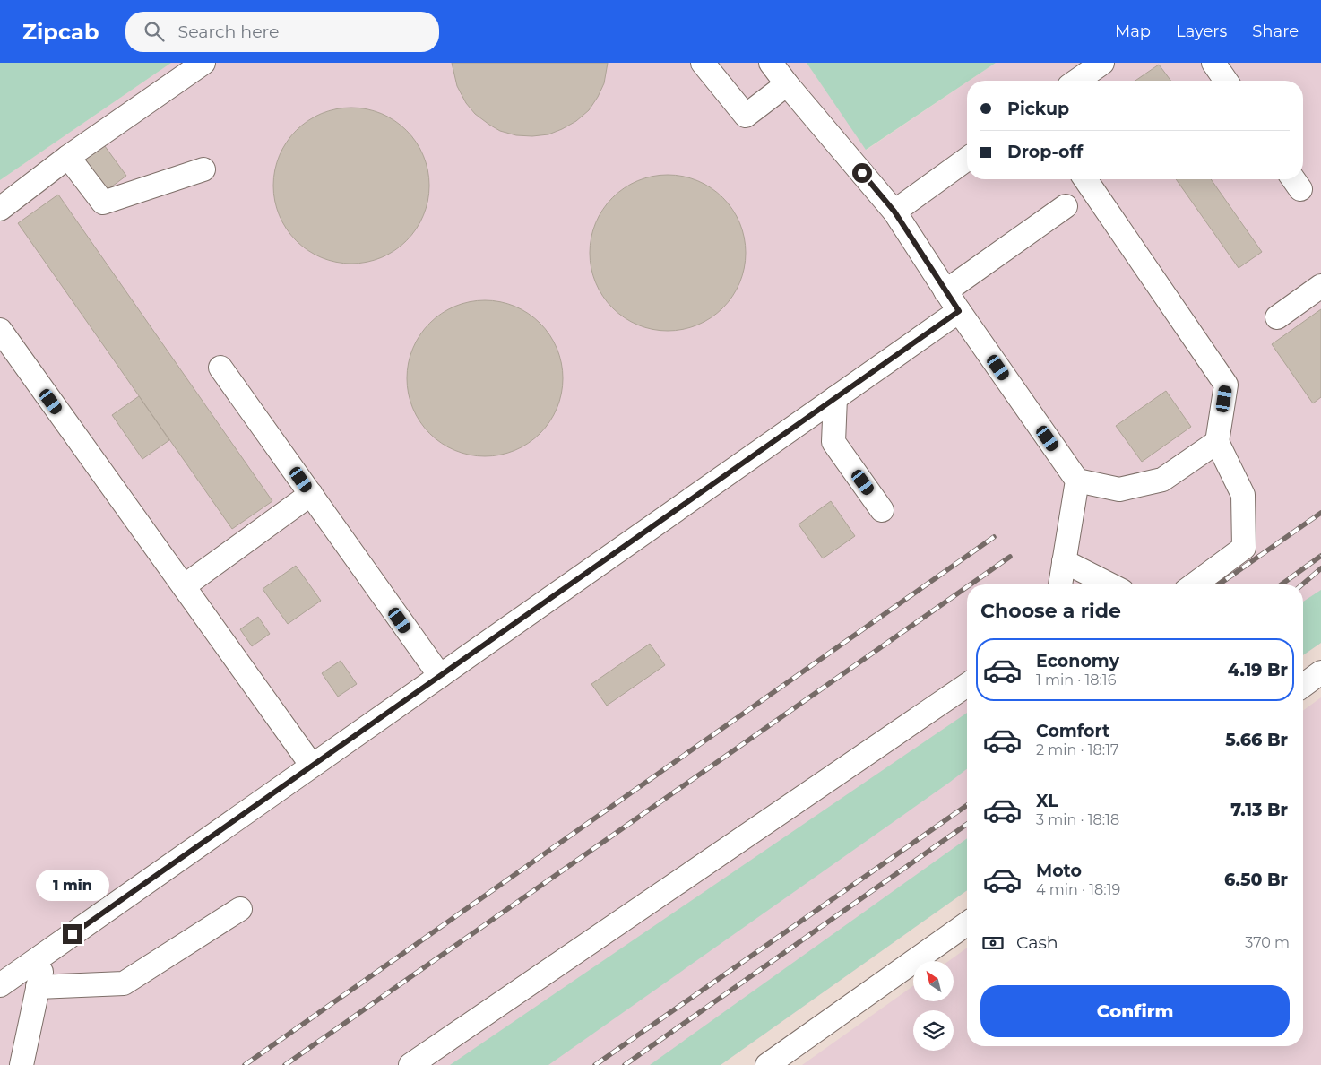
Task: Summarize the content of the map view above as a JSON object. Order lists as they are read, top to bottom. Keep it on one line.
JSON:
{"north":"top left","page":{"header":"Zipcab","search":"Search here","nav":["Map","Layers","Share"],"banner":["Pickup","Drop-off"],"heading":"Choose a ride","list":[{"name":"Economy","note":"1 min · 18:16","value":"4.19 Br"},{"name":"Comfort","note":"2 min · 18:17","value":"5.66 Br"},{"name":"XL","note":"3 min · 18:18","value":"7.13 Br"},{"name":"Moto","note":"4 min · 18:19","value":"6.50 Br"}],"bubble":"1 min","pay":["Cash","370 m"],"buttons":"Confirm"}}
